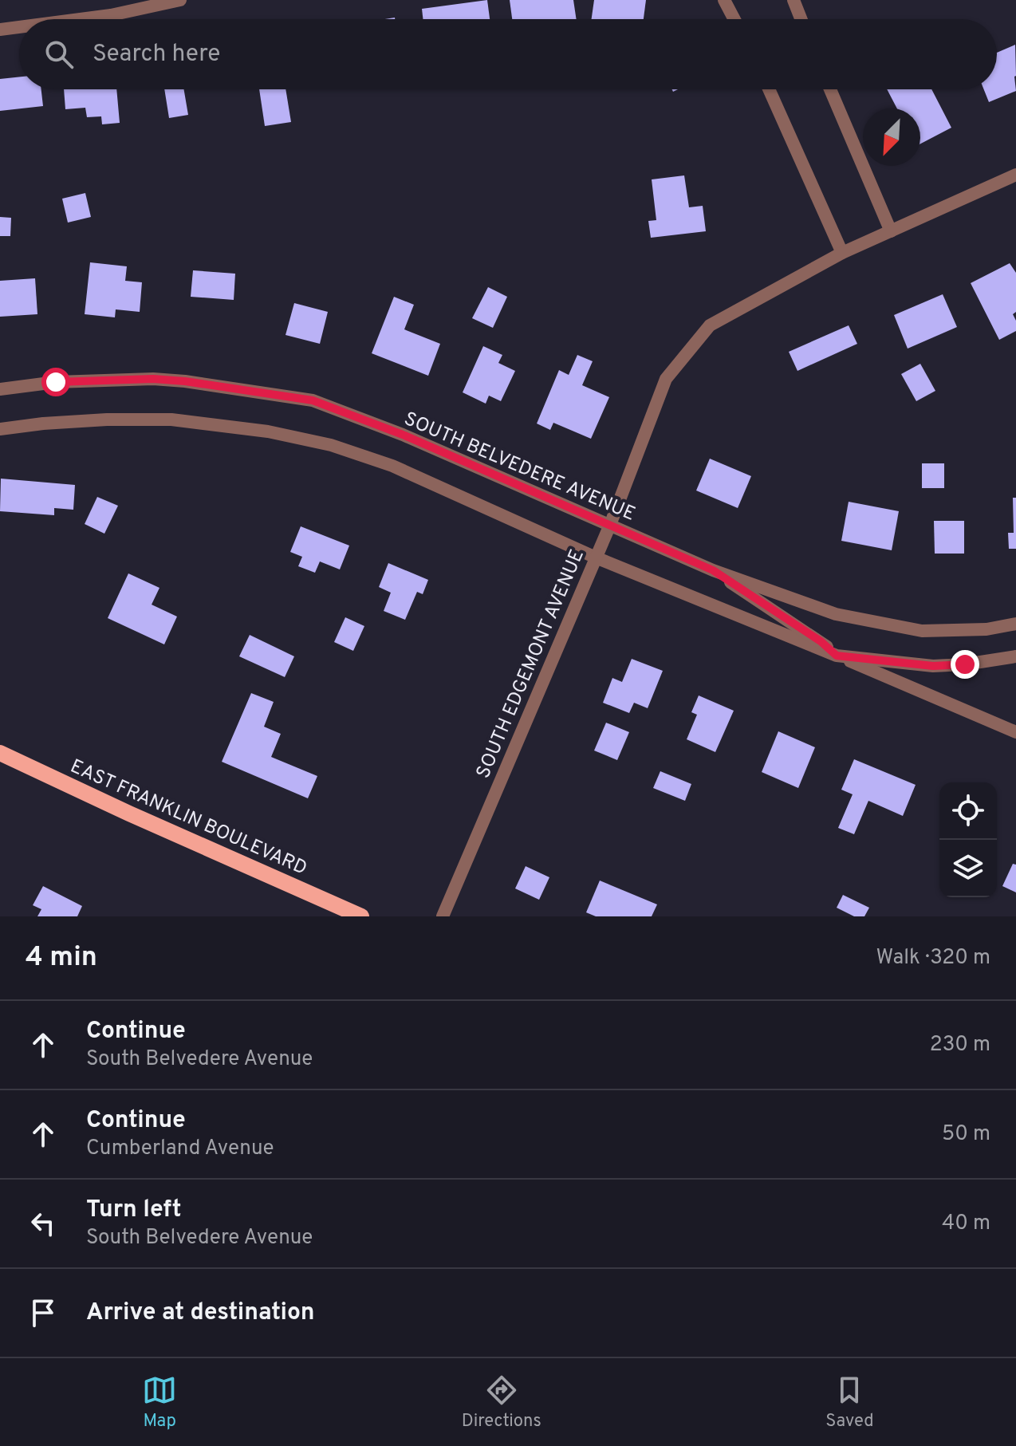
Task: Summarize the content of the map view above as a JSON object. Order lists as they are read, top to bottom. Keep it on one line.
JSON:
{"streets":{"main road":["EAST FRANKLIN BOULEVARD"],"street":["SOUTH BELVEDERE AVENUE","SOUTH EDGEMONT AVENUE"]},"crossings":[["SOUTH BELVEDERE AVENUE","SOUTH EDGEMONT AVENUE"]],"north":"bottom left","page":{"search":"Search here","heading":["4 min","Walk · 320 m"],"list":[["Continue","South Belvedere Avenue","230 m"],["Continue","Cumberland Avenue","50 m"],["Turn left","South Belvedere Avenue","40 m"],"Arrive at destination"],"nav":["Map","Directions","Saved"]}}
